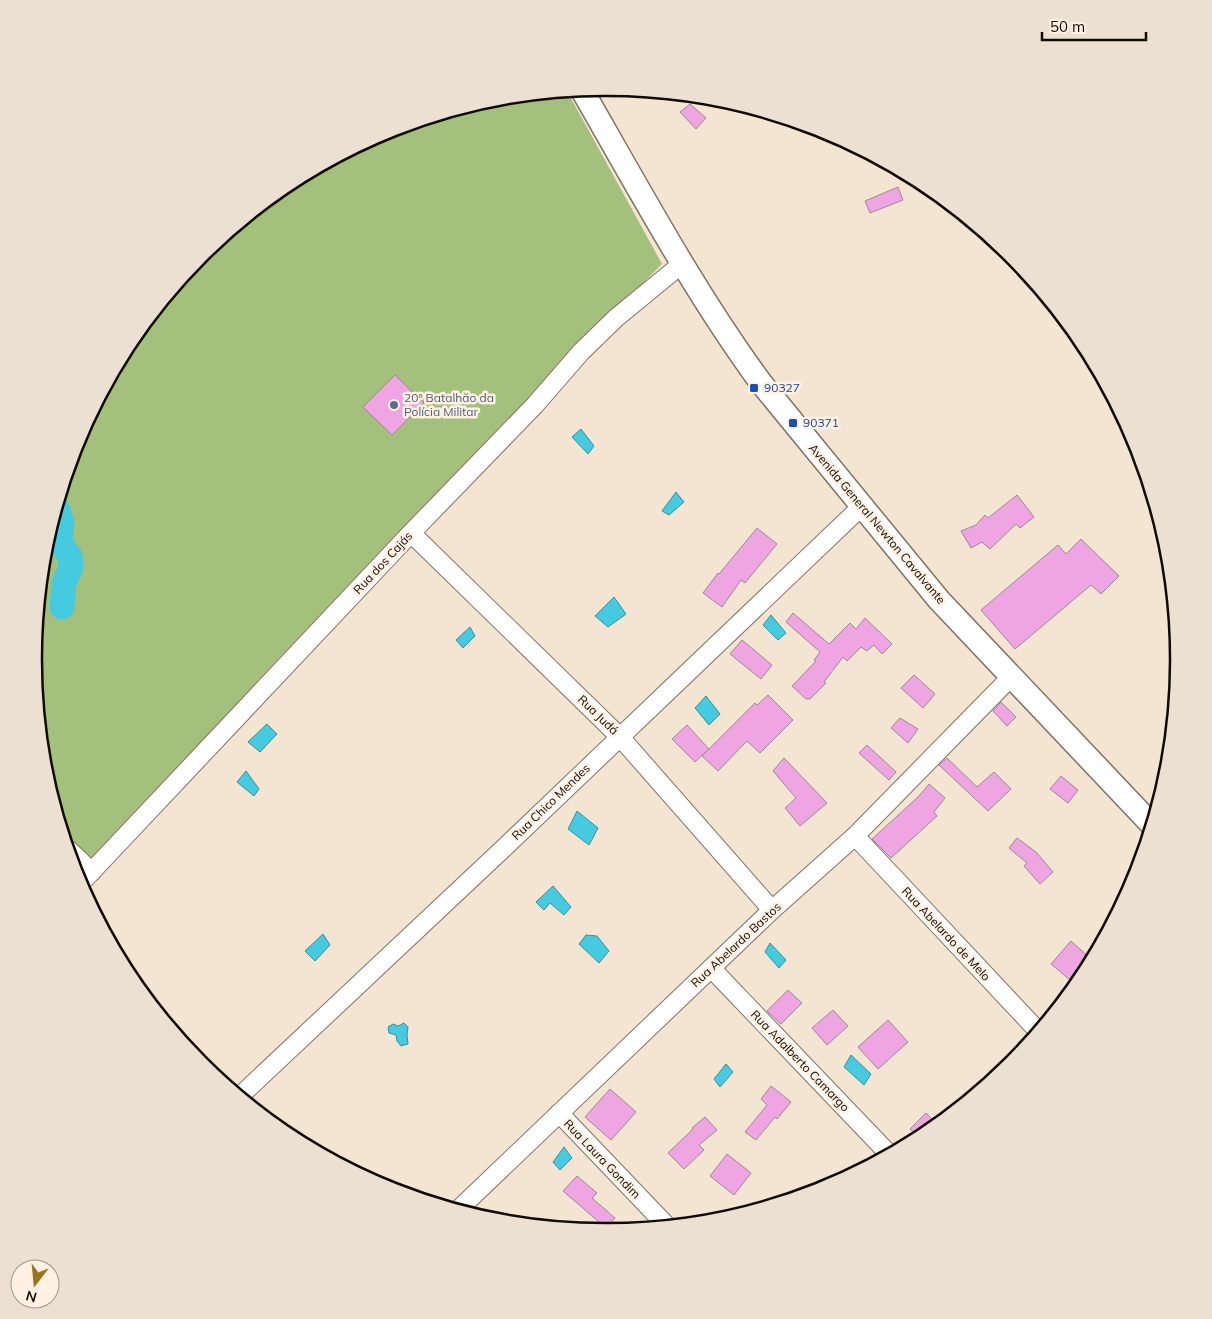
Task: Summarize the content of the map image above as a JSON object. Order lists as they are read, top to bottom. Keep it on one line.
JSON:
{"streets":{"main road":["Avenida General Newton Cavalvante"],"street":["Rua dos Cajás","Rua Judá","Rua Chico Mendes","Rua Abelardo de Melo","Rua Abelardo Bastos","Rua Adalberto Camargo","Rua Laura Gondim"]},"crossings":[["Avenida General Newton Cavalvante","Rua dos Cajás"],["Avenida General Newton Cavalvante","Rua Chico Mendes"],["Avenida General Newton Cavalvante","Rua Abelardo Bastos"],["Rua dos Cajás","Rua Judá"],["Rua Judá","Rua Chico Mendes"],["Rua Judá","Rua Abelardo Bastos"],["Rua Abelardo de Melo","Rua Abelardo Bastos"],["Rua Abelardo Bastos","Rua Adalberto Camargo"],["Rua Abelardo Bastos","Rua Laura Gondim"]],"places":{"transit":["90327","90371"],"other":["20º Batalhão da Polícia Militar"]},"scale_bar":"50 m","north":"bottom"}
